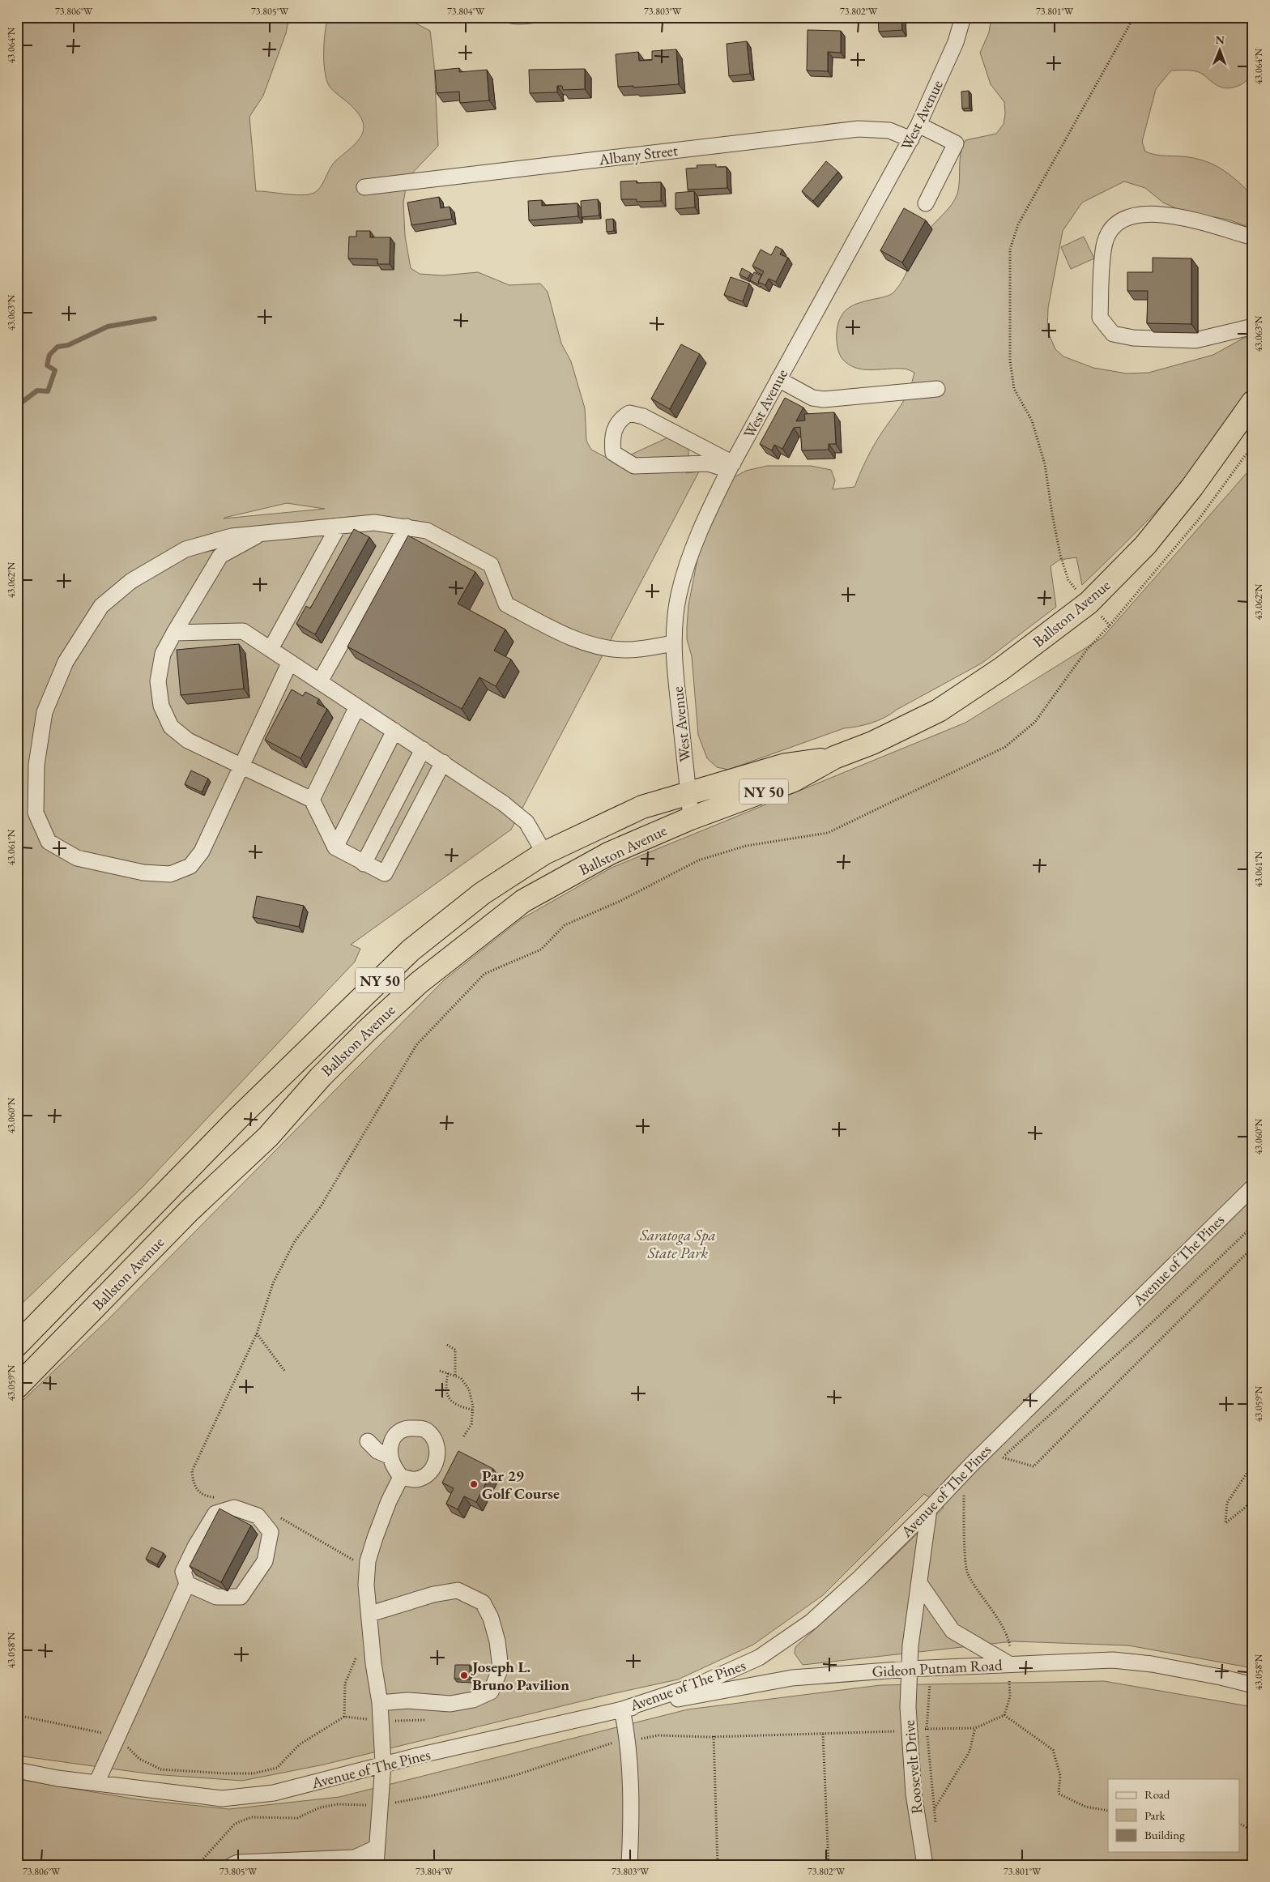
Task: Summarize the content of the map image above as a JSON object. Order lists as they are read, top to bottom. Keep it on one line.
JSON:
{"streets":{"highway":["Ballston Avenue","NY 50"],"street":["West Avenue","Albany Street","Avenue of The Pines","Gideon Putnam Road","Roosevelt Drive"]},"crossings":[["West Avenue","Albany Street"],["West Avenue","Ballston Avenue"],["Avenue of The Pines","Gideon Putnam Road"],["Avenue of The Pines","Roosevelt Drive"],["Gideon Putnam Road","Roosevelt Drive"]],"parks":["Saratoga Spa State Park"],"places":["Par 29 Golf Course","Joseph L. Bruno Pavilion"],"legend":["Road","Park","Building"],"north":"top","coordinates":["73.806°W","73.805°W","73.804°W","73.803°W","73.802°W","73.801°W","43.064°N","43.063°N","43.062°N","43.061°N","43.060°N","43.059°N","43.058°N"]}
